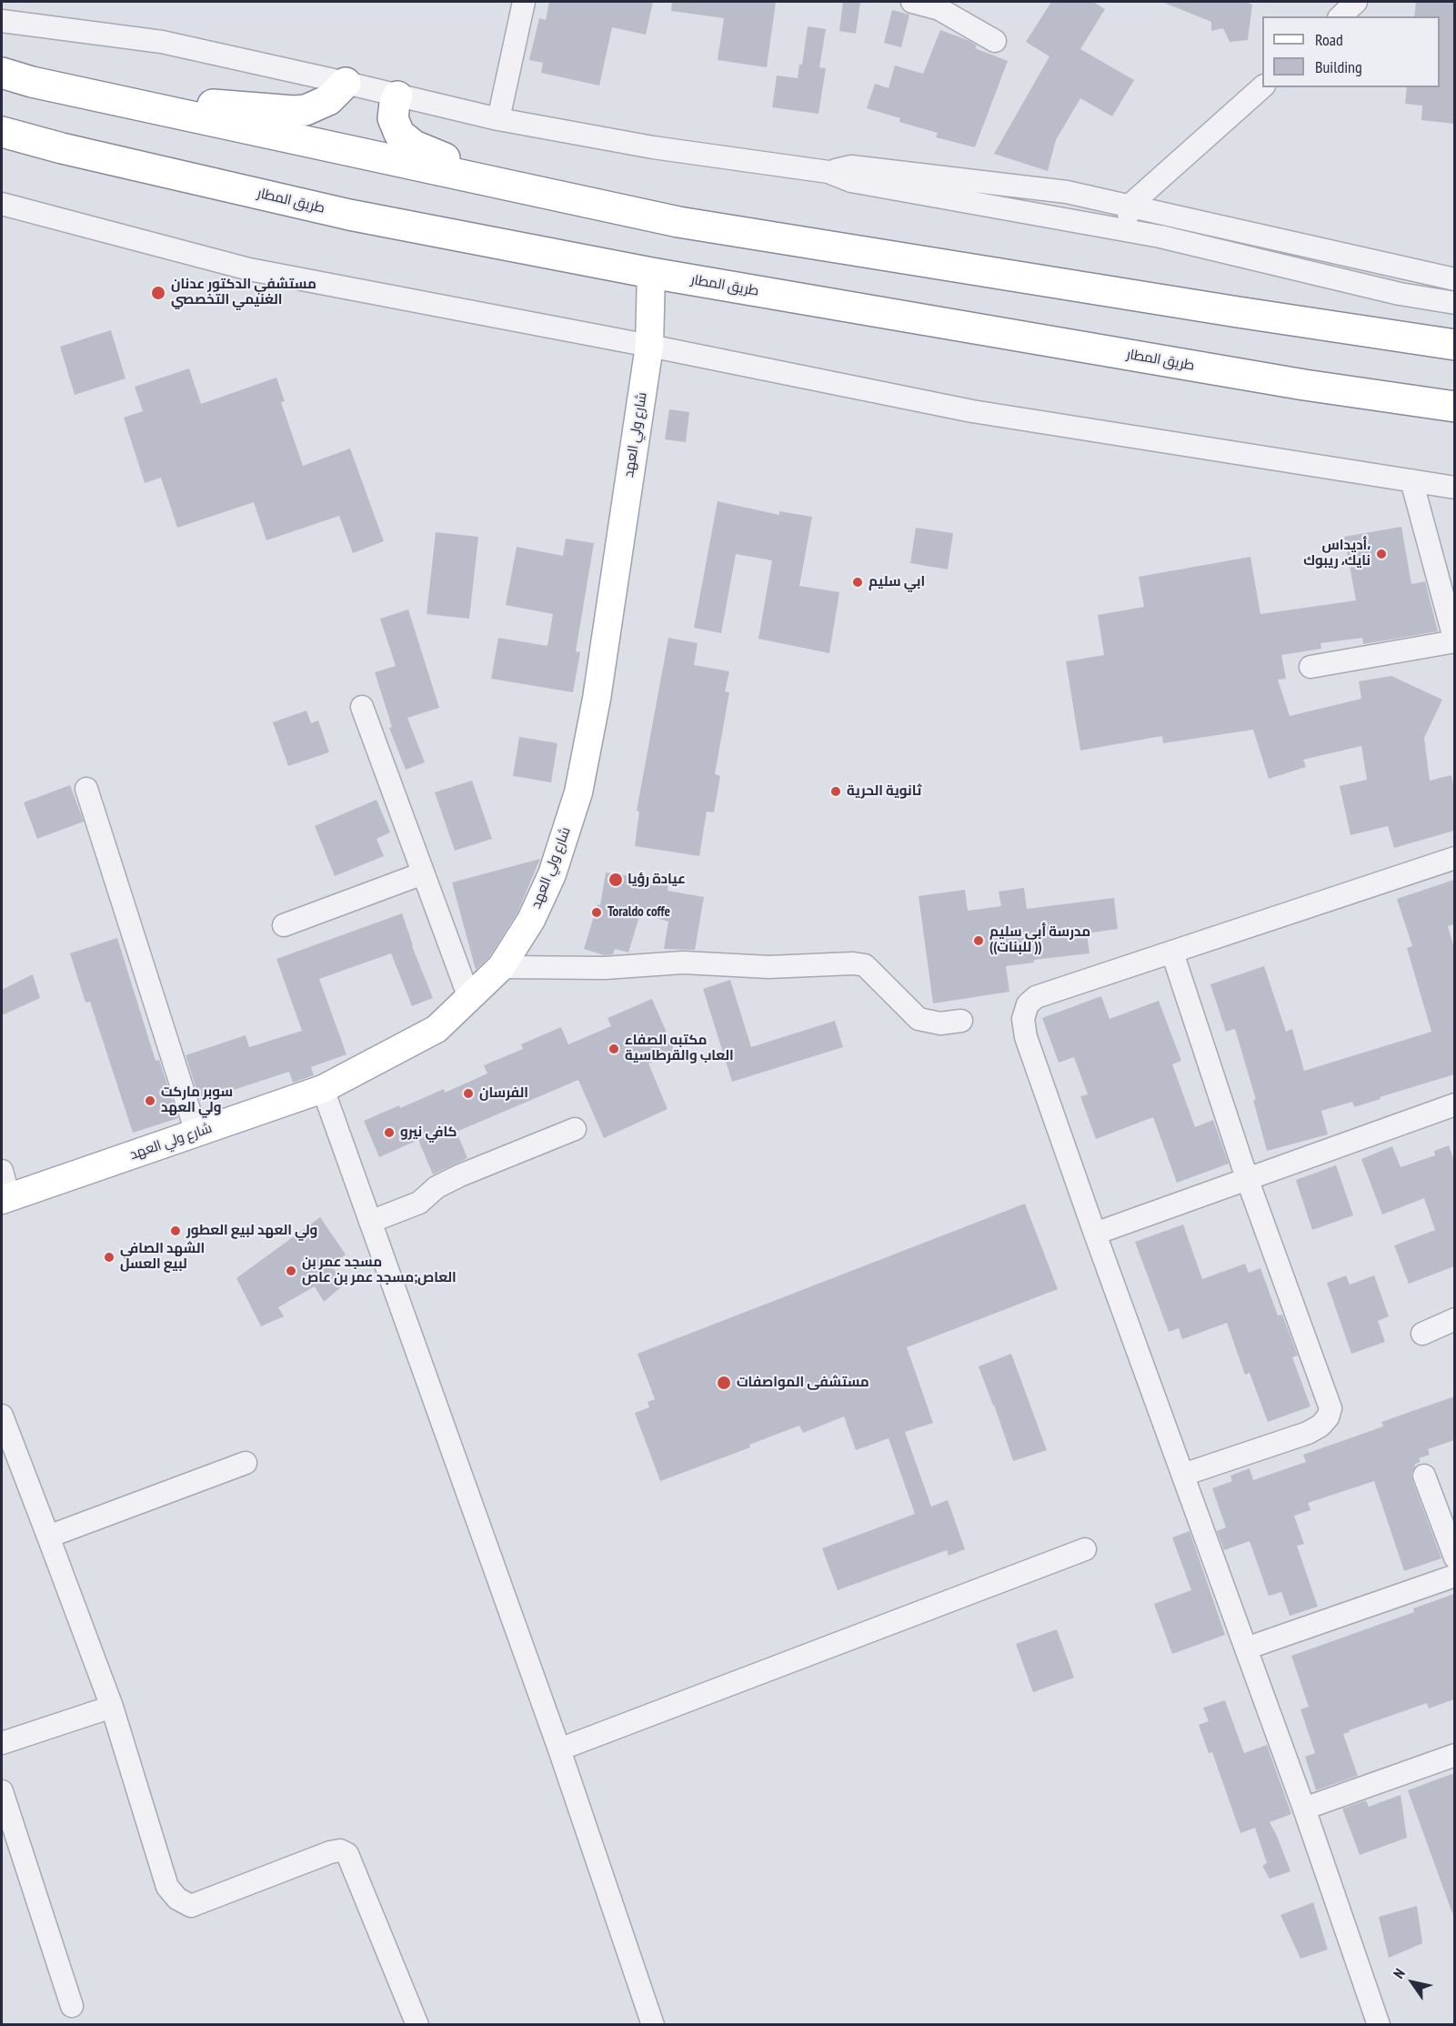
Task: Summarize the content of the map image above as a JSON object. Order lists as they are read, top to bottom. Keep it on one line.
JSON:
{"streets":{"highway":["طريق المطار"],"main road":["شارع ولي العهد"]},"crossings":[["طريق المطار","شارع ولي العهد"]],"places":["مستشفي الدكتور عدنان الغنيمي التخصصي","أديداس، نايك، ريبوك","ابي سليم","ثانوية الحرية","عيادة رؤيا","Toraldo coffe","مدرسة أبي سليم ((للبنات ))","مكتبه الصفاء العاب والقرطاسية","الفرسان","سوبر ماركت ولي العهد","كافي نيرو","ولي العهد لبيع العطور","الشهد الصافي لبيع العسل","مسجد عمر بن العاص;مسجد عمر بن عاص","مستشفى المواصفات"],"legend":["Road","Building"],"north":"top left"}
